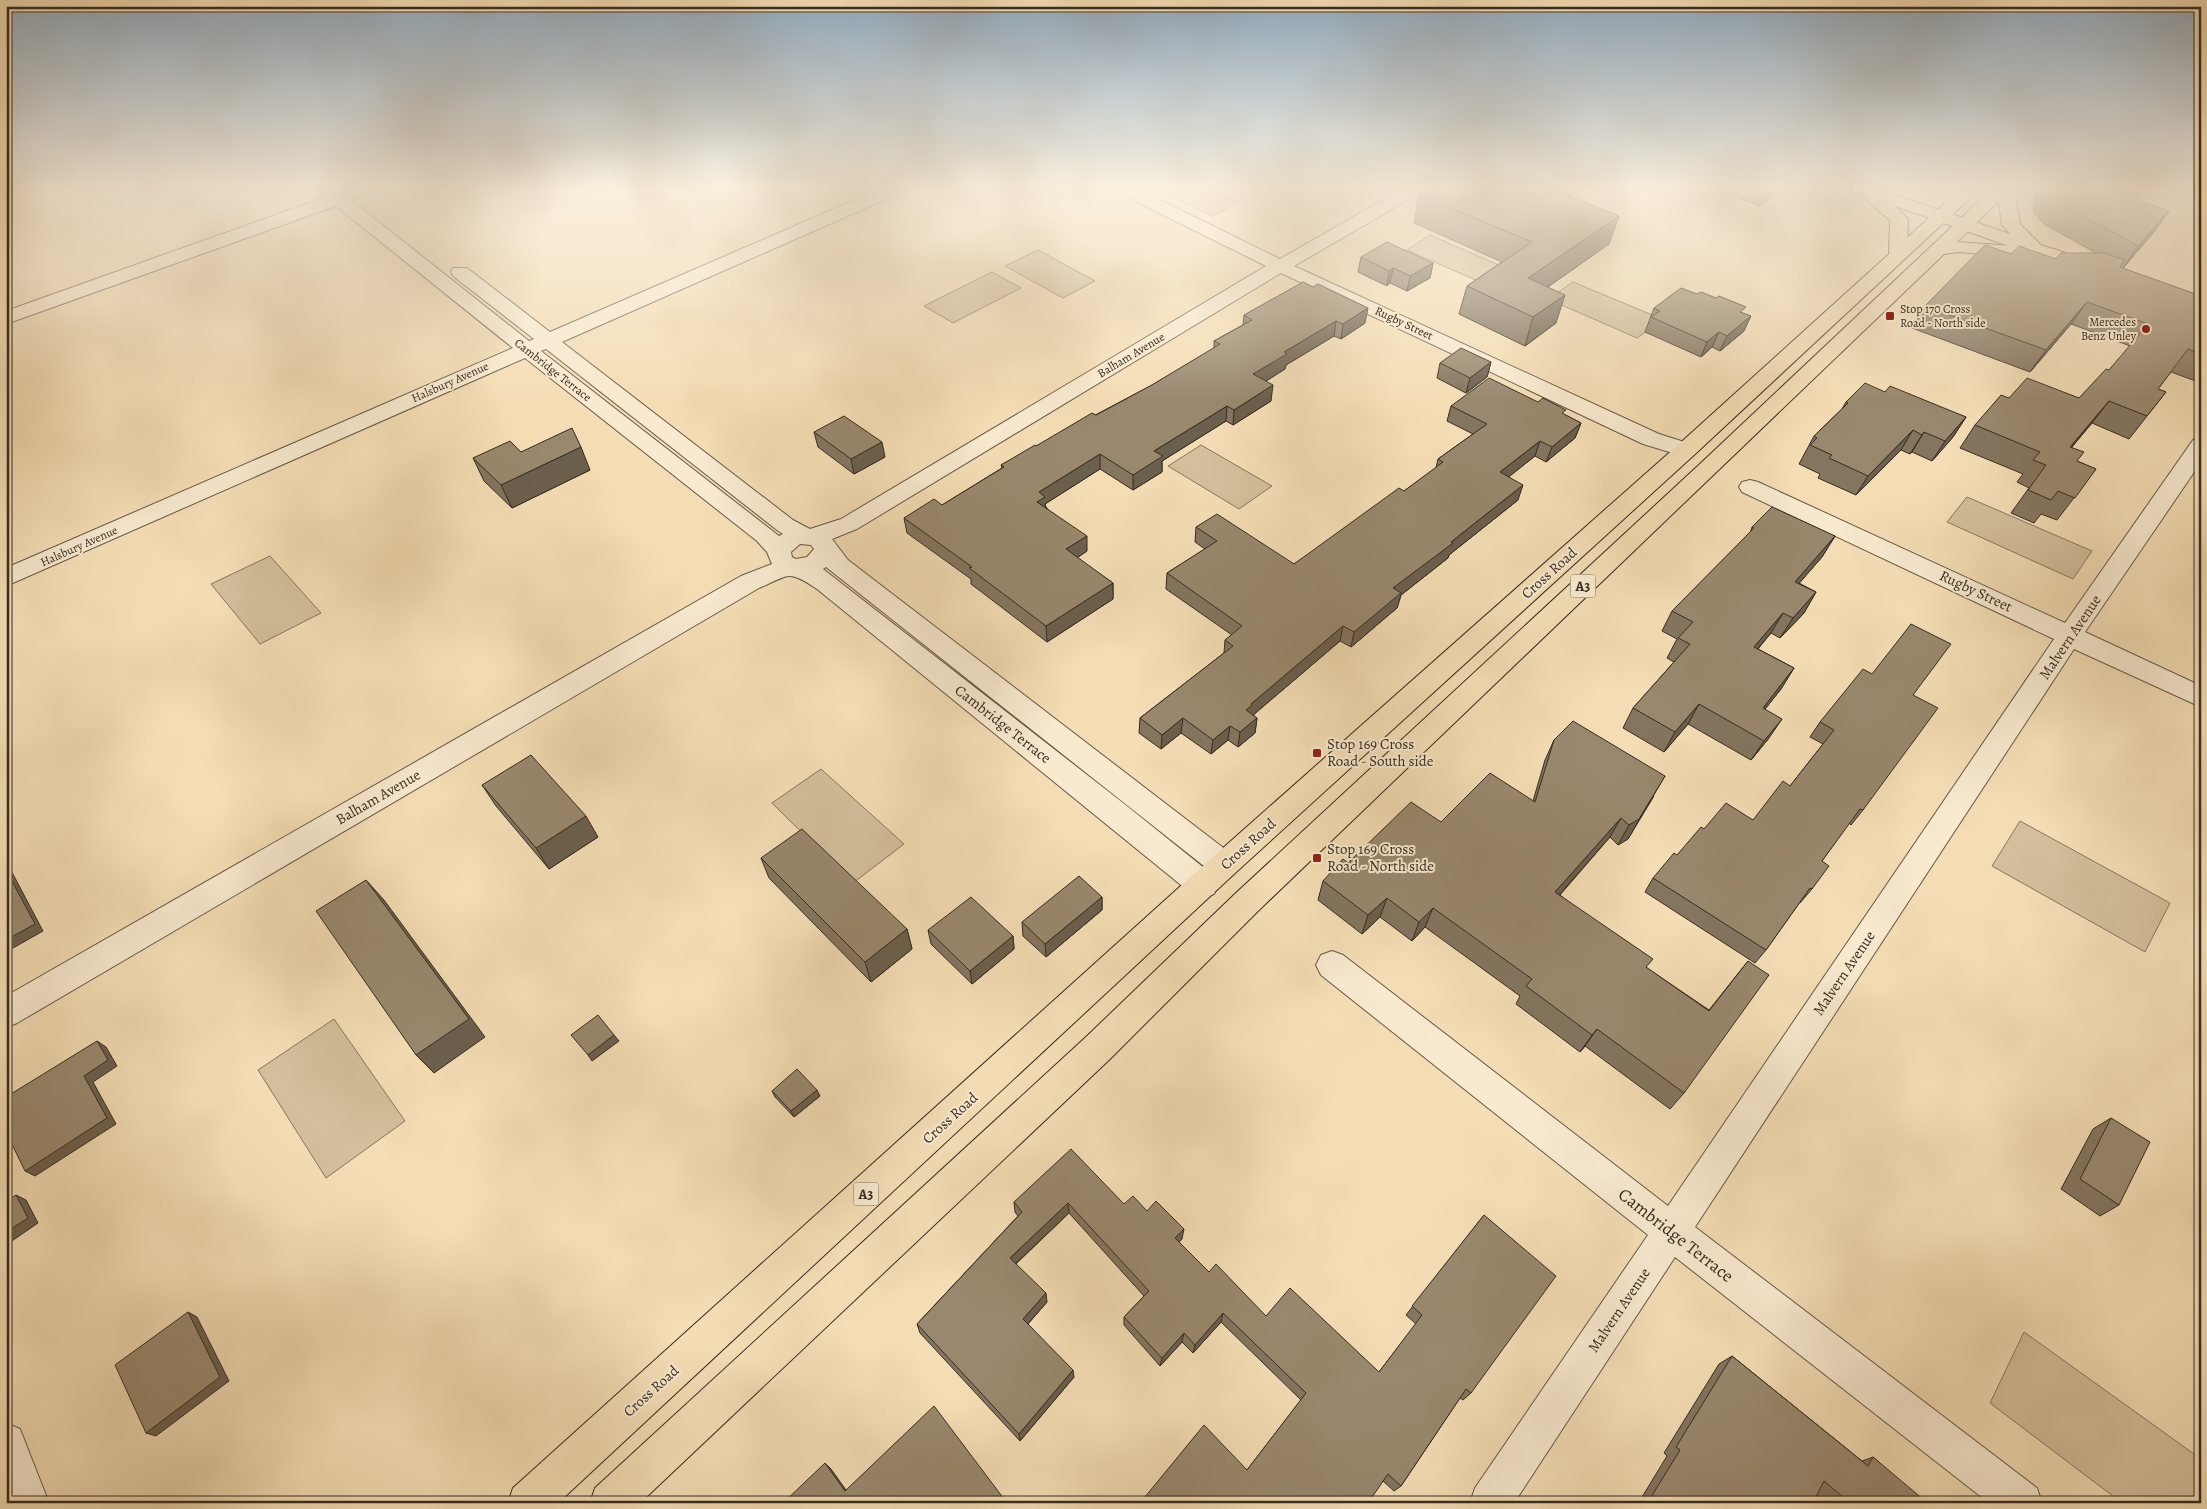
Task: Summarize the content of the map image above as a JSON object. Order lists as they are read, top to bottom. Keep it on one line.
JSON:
{"streets":{"main road":["Cross Road","A3"],"street":["Rugby Street","Balham Avenue","Cambridge Terrace","Halsbury Avenue","Malvern Avenue"]},"crossings":[["Rugby Street","Balham Avenue"],["Rugby Street","Cross Road"],["Rugby Street","Malvern Avenue"],["Balham Avenue","Cambridge Terrace"],["Cambridge Terrace","Halsbury Avenue"],["Cambridge Terrace","Cross Road"],["Cambridge Terrace","Malvern Avenue"]],"places":{"transit":["Stop 170 Cross Road - North side","Stop 169 Cross Road - South side","Stop 169 Cross Road - North side"],"other":["Mercedes Benz Unley"]}}
